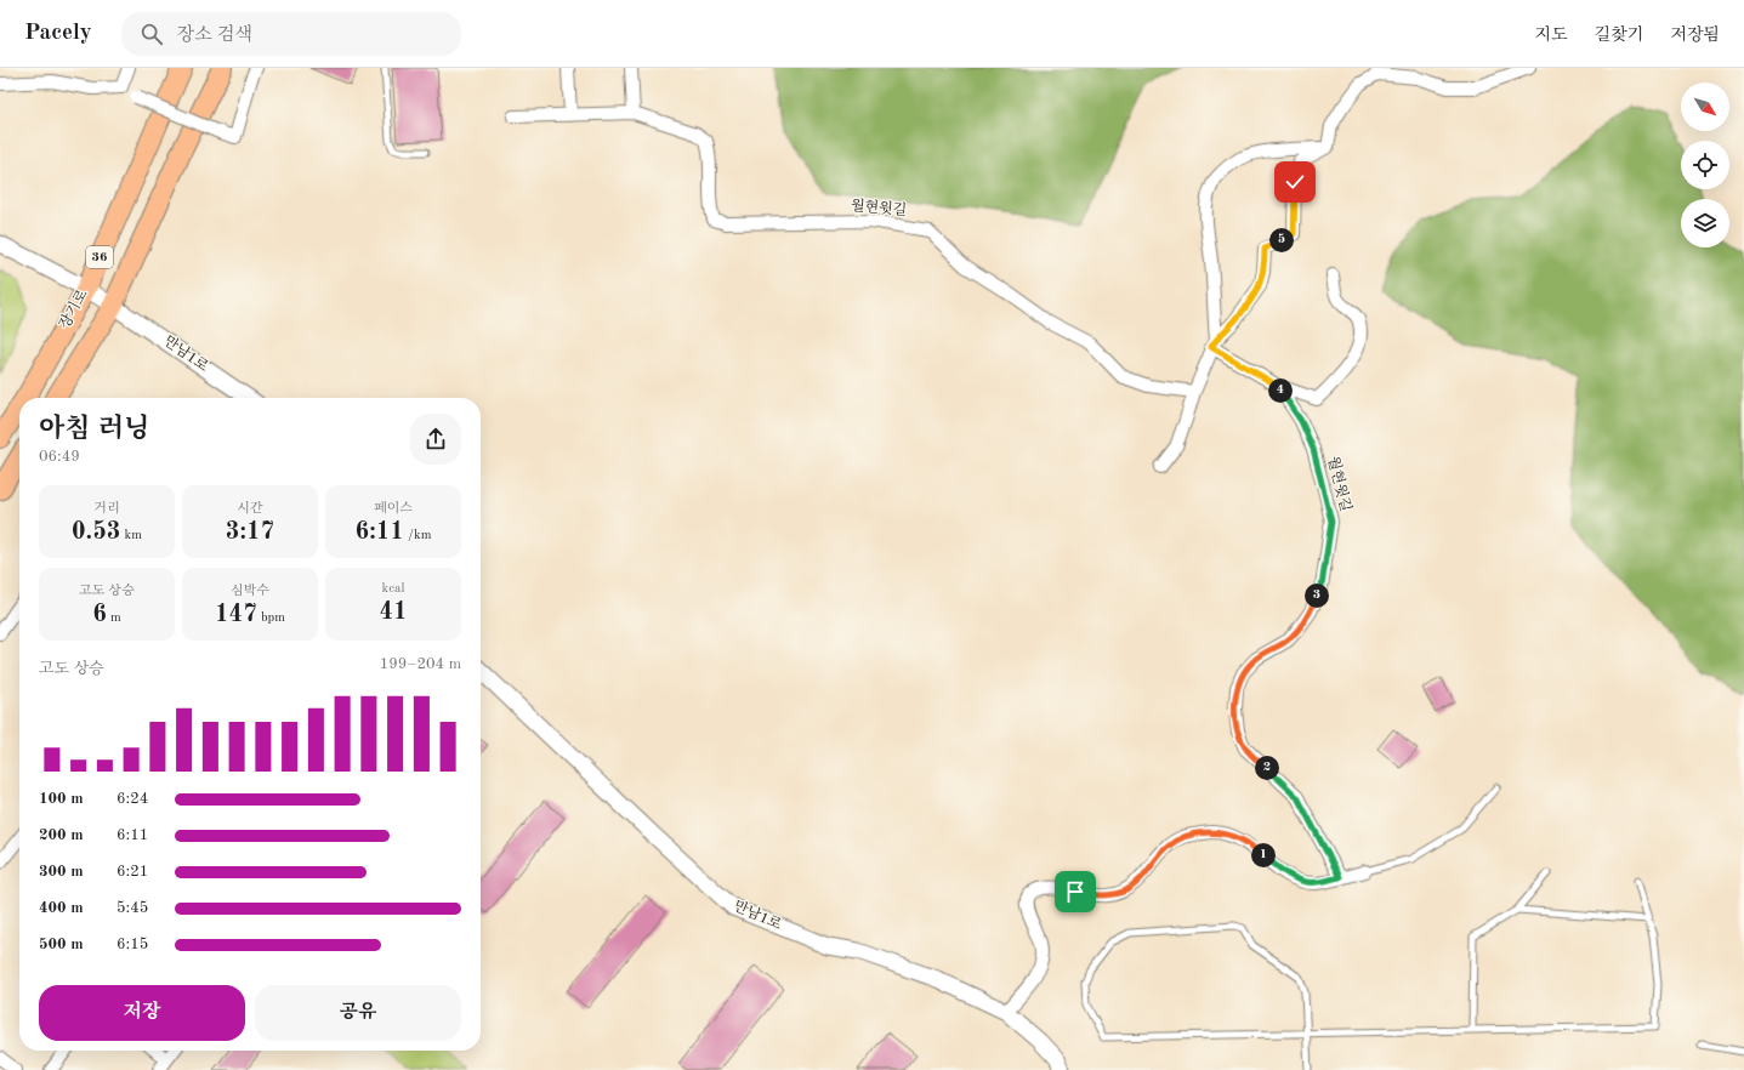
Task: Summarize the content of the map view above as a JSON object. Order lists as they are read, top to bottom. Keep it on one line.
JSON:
{"streets":{"main road":["36","장기로"],"street":["월현윗길","만남1로"]},"crossings":[["장기로","만남1로"]],"north":"bottom right","page":{"header":"Pacely","search":"장소 검색","nav":["지도","길찾기","저장됨"],"pins":["5","4","3","2","1"],"heading":["아침 러닝","06:49"],"stats":[["거리","0.53 km"],["시간","3:17"],["페이스","6:11 /km"],["고도 상승","6 m"],["심박수","147 bpm"],["kcal","41"]],"chart":["고도 상승","199–204 m"],"list":[{"name":"100 m","note":"6:24"},{"name":"200 m","note":"6:11"},{"name":"300 m","note":"6:21"},{"name":"400 m","note":"5:45"},{"name":"500 m","note":"6:15"}],"buttons":["저장","공유"]}}
